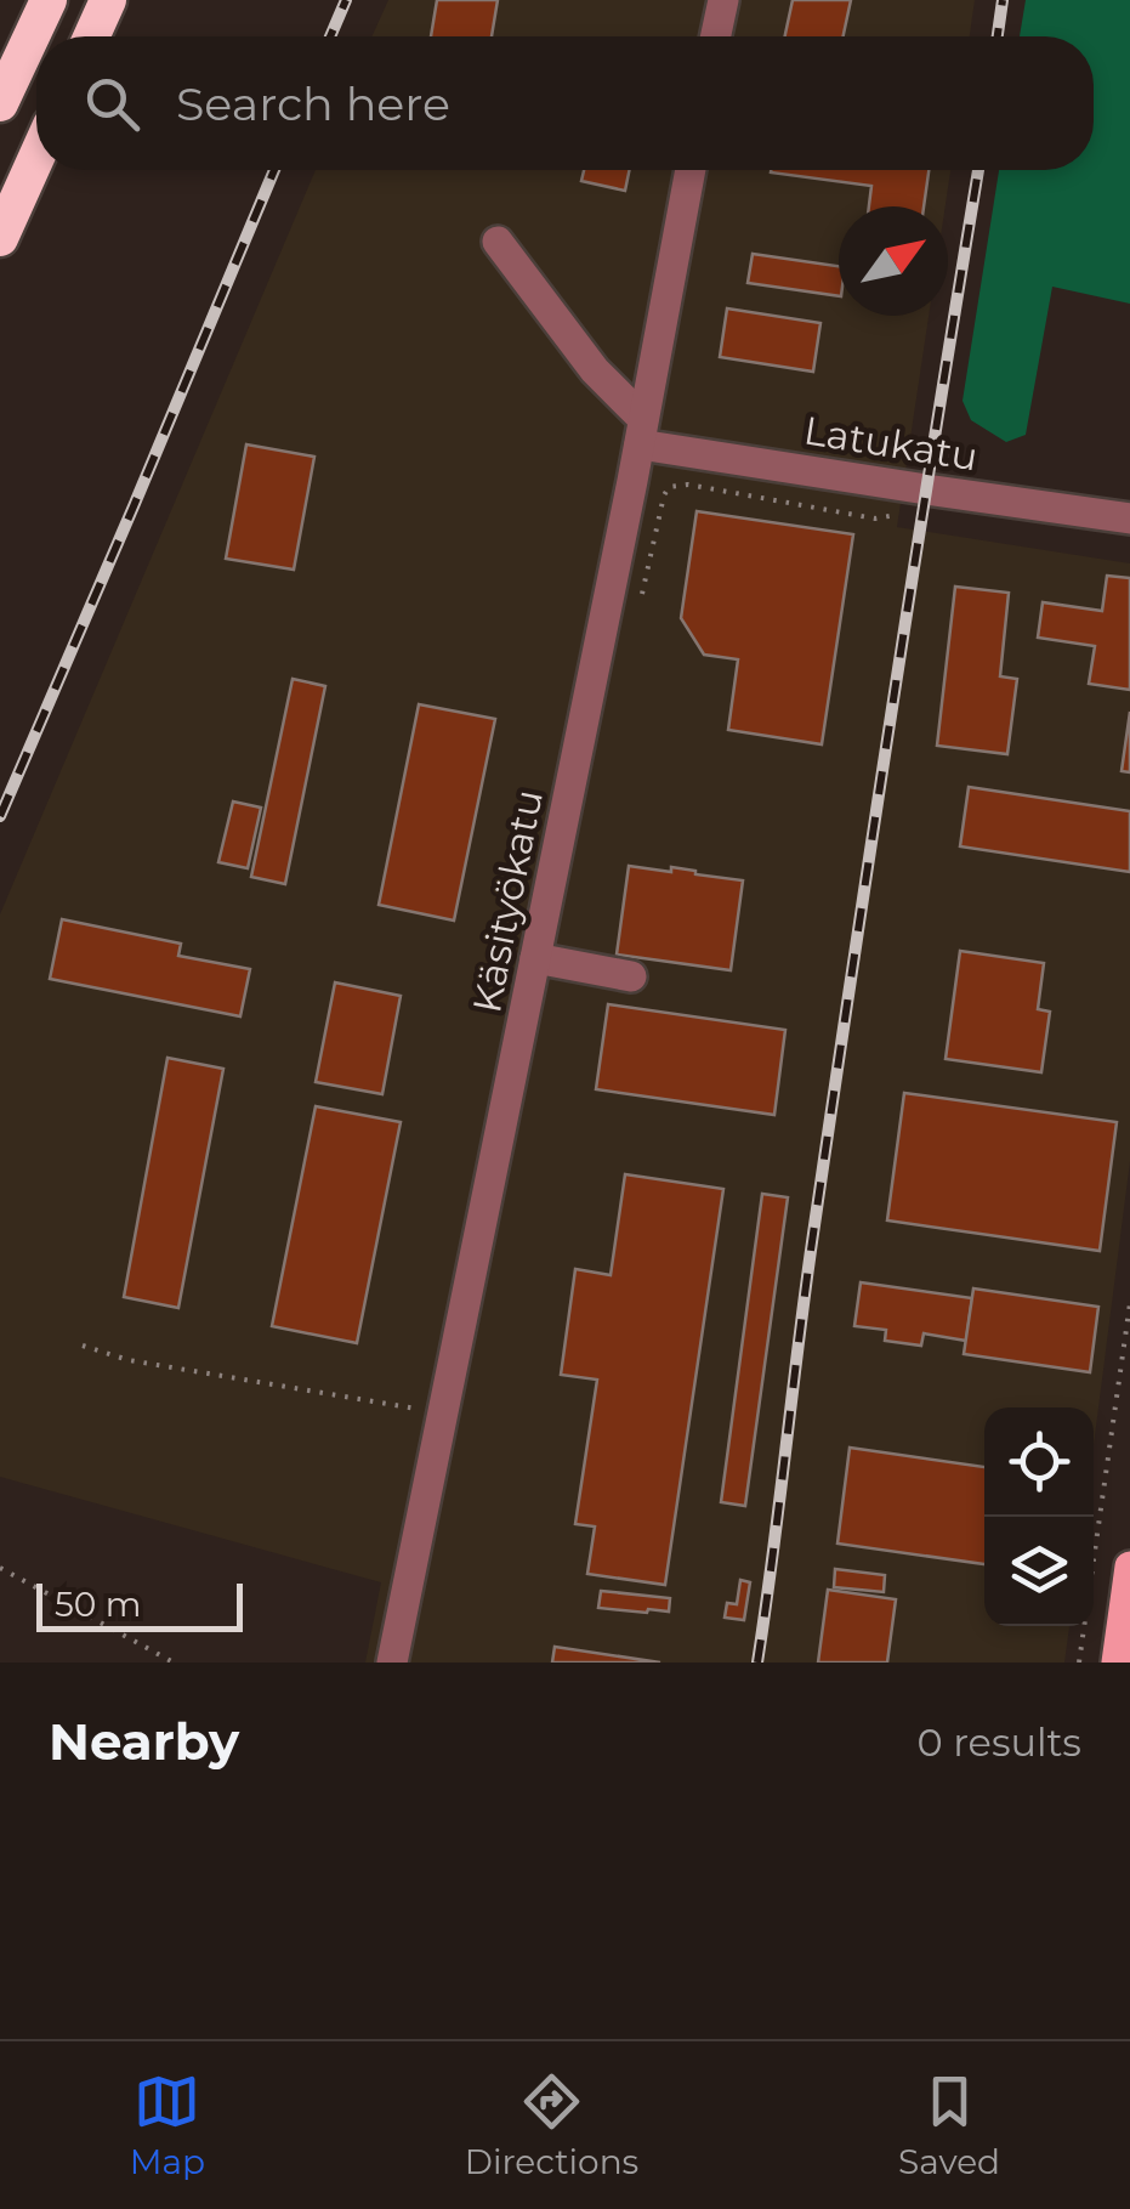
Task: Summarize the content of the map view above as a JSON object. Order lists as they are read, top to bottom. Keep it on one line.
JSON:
{"streets":{"street":["Latukatu","Käsityökatu"]},"crossings":[["Latukatu","Käsityökatu"]],"scale_bar":"50 m","north":"top right","page":{"search":"Search here","scale":"50 m","heading":["Nearby","0 results"],"nav":["Map","Directions","Saved"]}}
